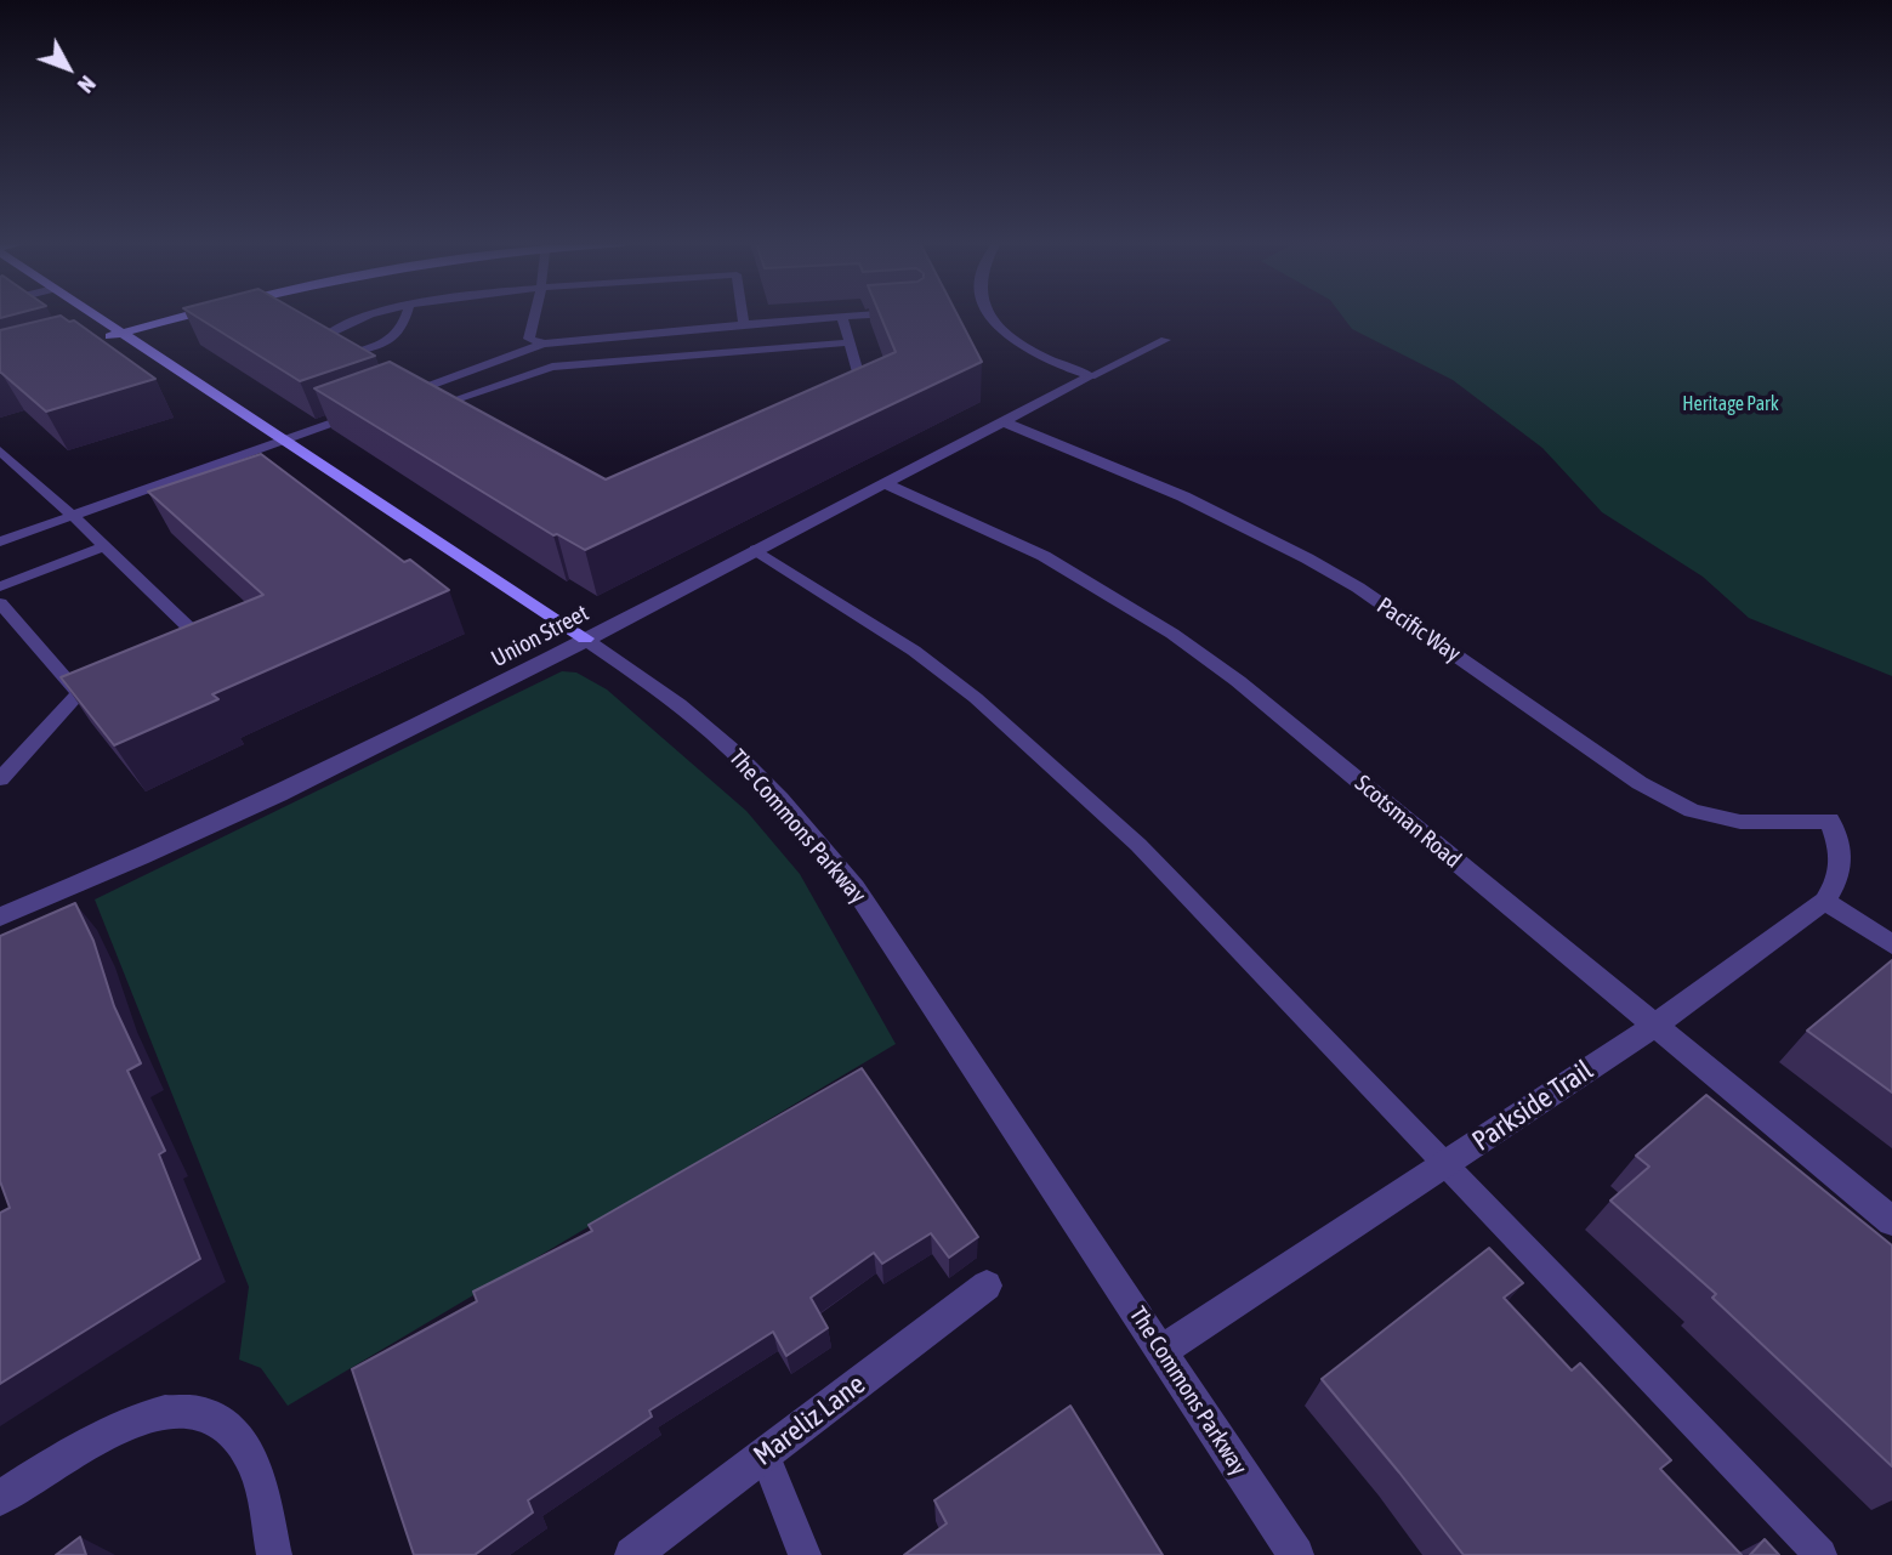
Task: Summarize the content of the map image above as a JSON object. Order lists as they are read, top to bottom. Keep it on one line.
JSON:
{"streets":{"street":["Pacific Way","Union Street","Scotsman Road","The Commons Parkway","Parkside Trail","Mareliz Lane"]},"crossings":[["Pacific Way","Union Street"],["Pacific Way","Parkside Trail"],["Union Street","Scotsman Road"],["Union Street","The Commons Parkway"],["Scotsman Road","Parkside Trail"],["The Commons Parkway","Parkside Trail"]],"parks":["Heritage Park"],"north":"bottom right"}
